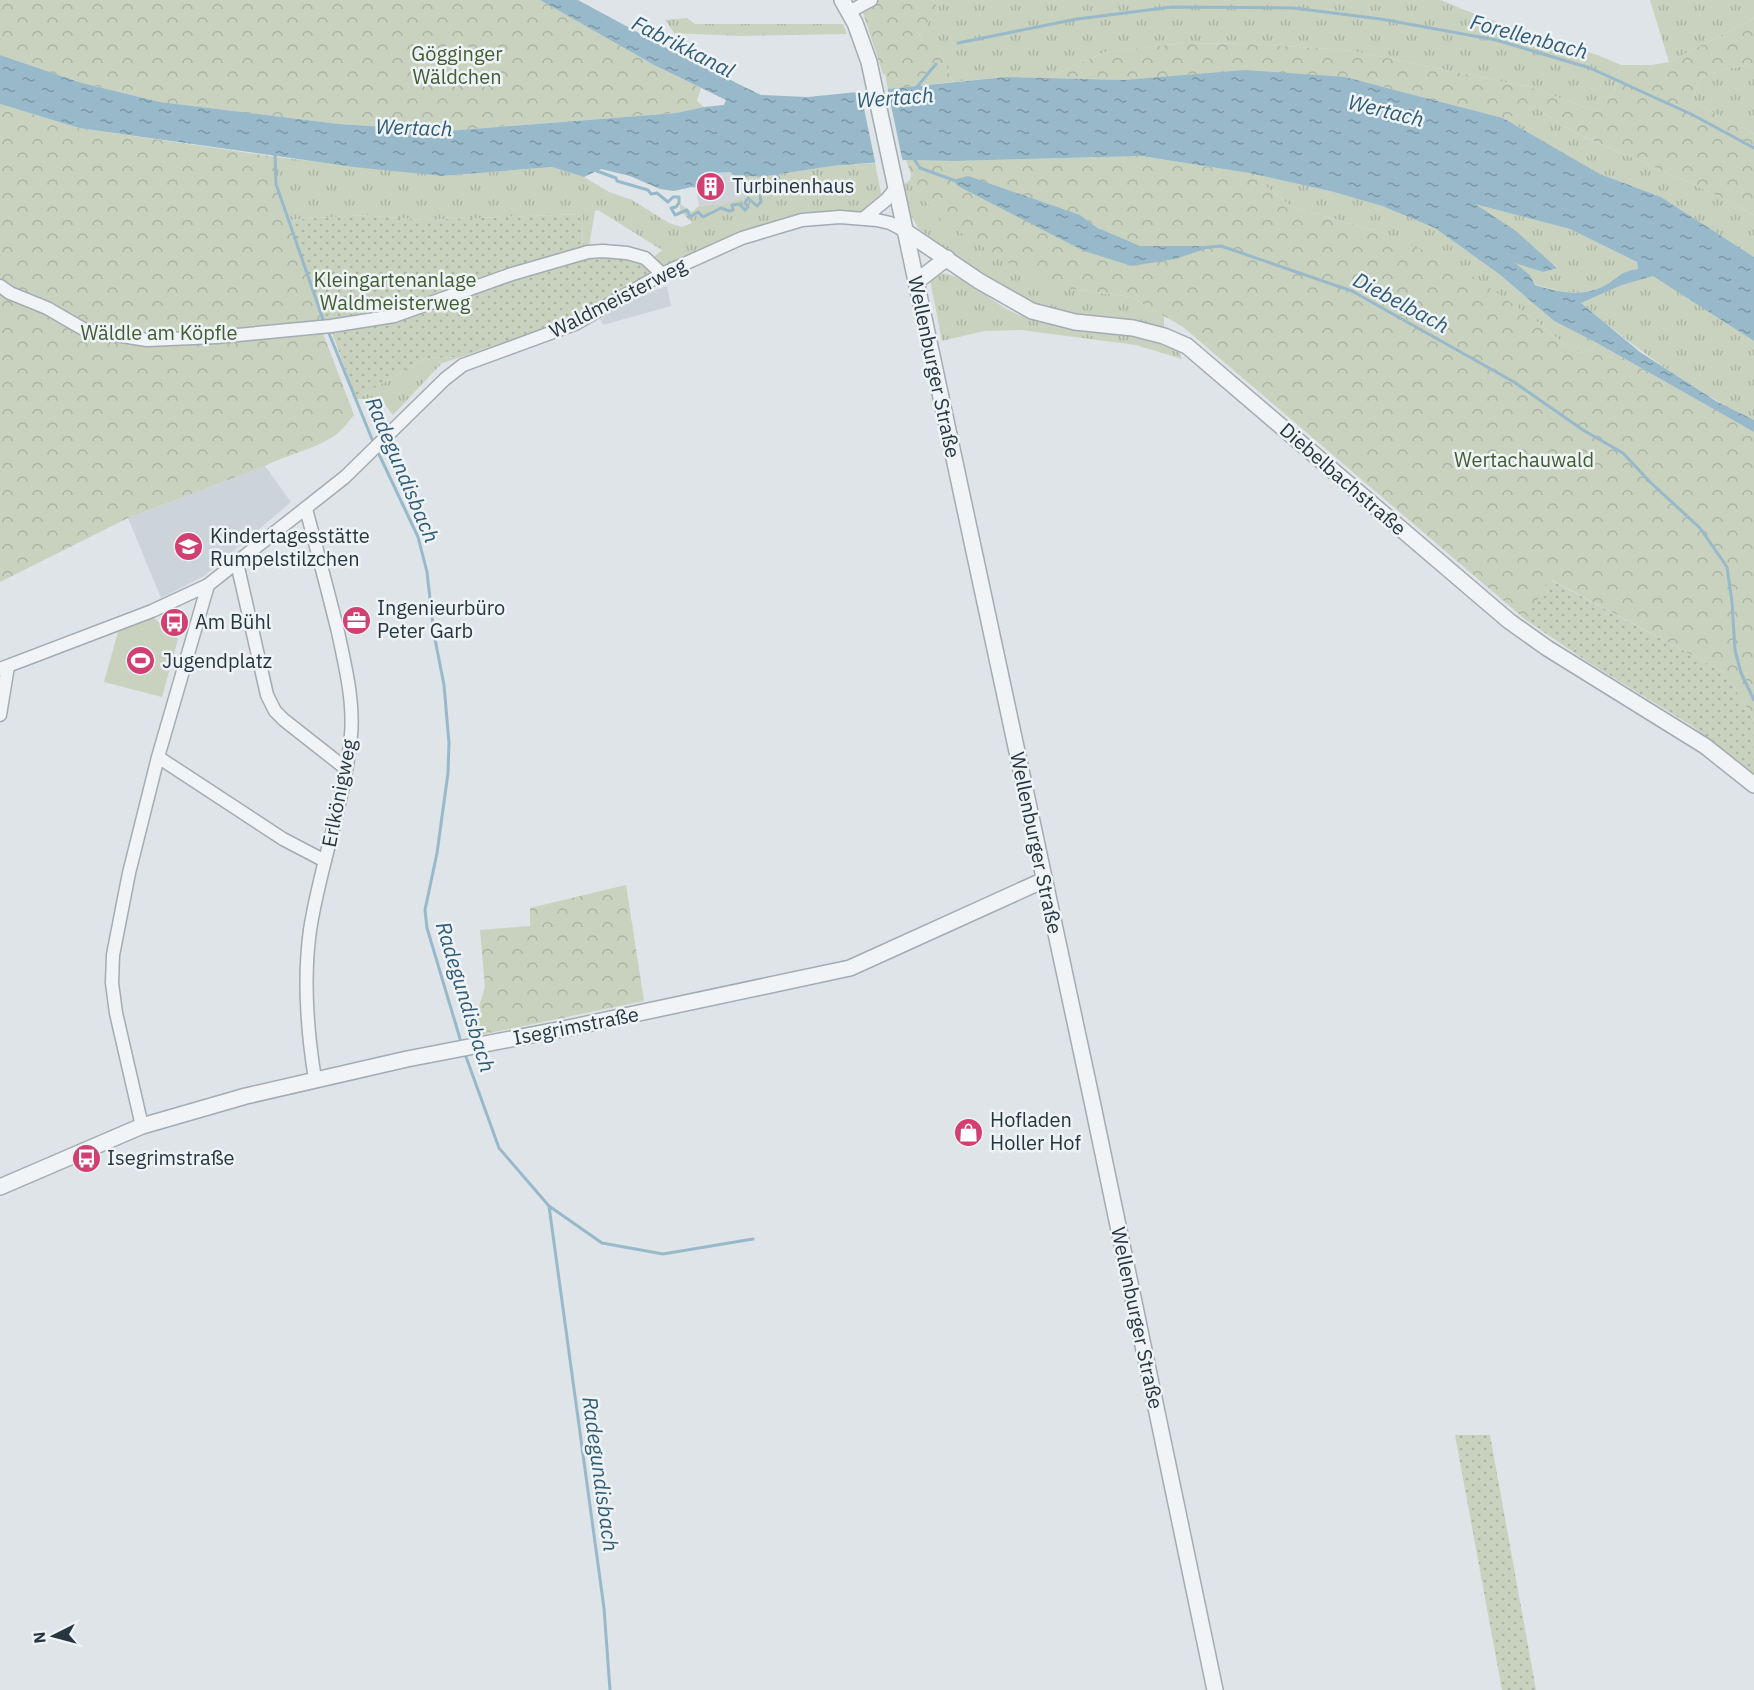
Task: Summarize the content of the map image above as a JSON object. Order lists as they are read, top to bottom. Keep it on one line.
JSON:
{"streets":{"street":["Waldmeisterweg","Wellenburger Straße","Diebelbachstraße","Erlkönigweg","Isegrimstraße"]},"crossings":[["Waldmeisterweg","Wellenburger Straße"],["Waldmeisterweg","Diebelbachstraße"],["Waldmeisterweg","Erlkönigweg"],["Wellenburger Straße","Diebelbachstraße"],["Wellenburger Straße","Isegrimstraße"],["Erlkönigweg","Isegrimstraße"]],"water":["Forellenbach","Fabrikkanal","Wertach","Diebelbach","Radegundisbach"],"parks":["Gögginger Wäldchen","Kleingartenanlage Waldmeisterweg","Wäldle am Köpfle","Wertachauwald"],"places":{"building":["Turbinenhaus"],"school or university":["Kindertagesstätte Rumpelstilzchen"],"office":["Ingenieurbüro Peter Garb"],"bus stop":["Am Bühl","Isegrimstraße"],"sports":["Jugendplatz"],"shop":["Hofladen Holler Hof"]},"north":"left"}
